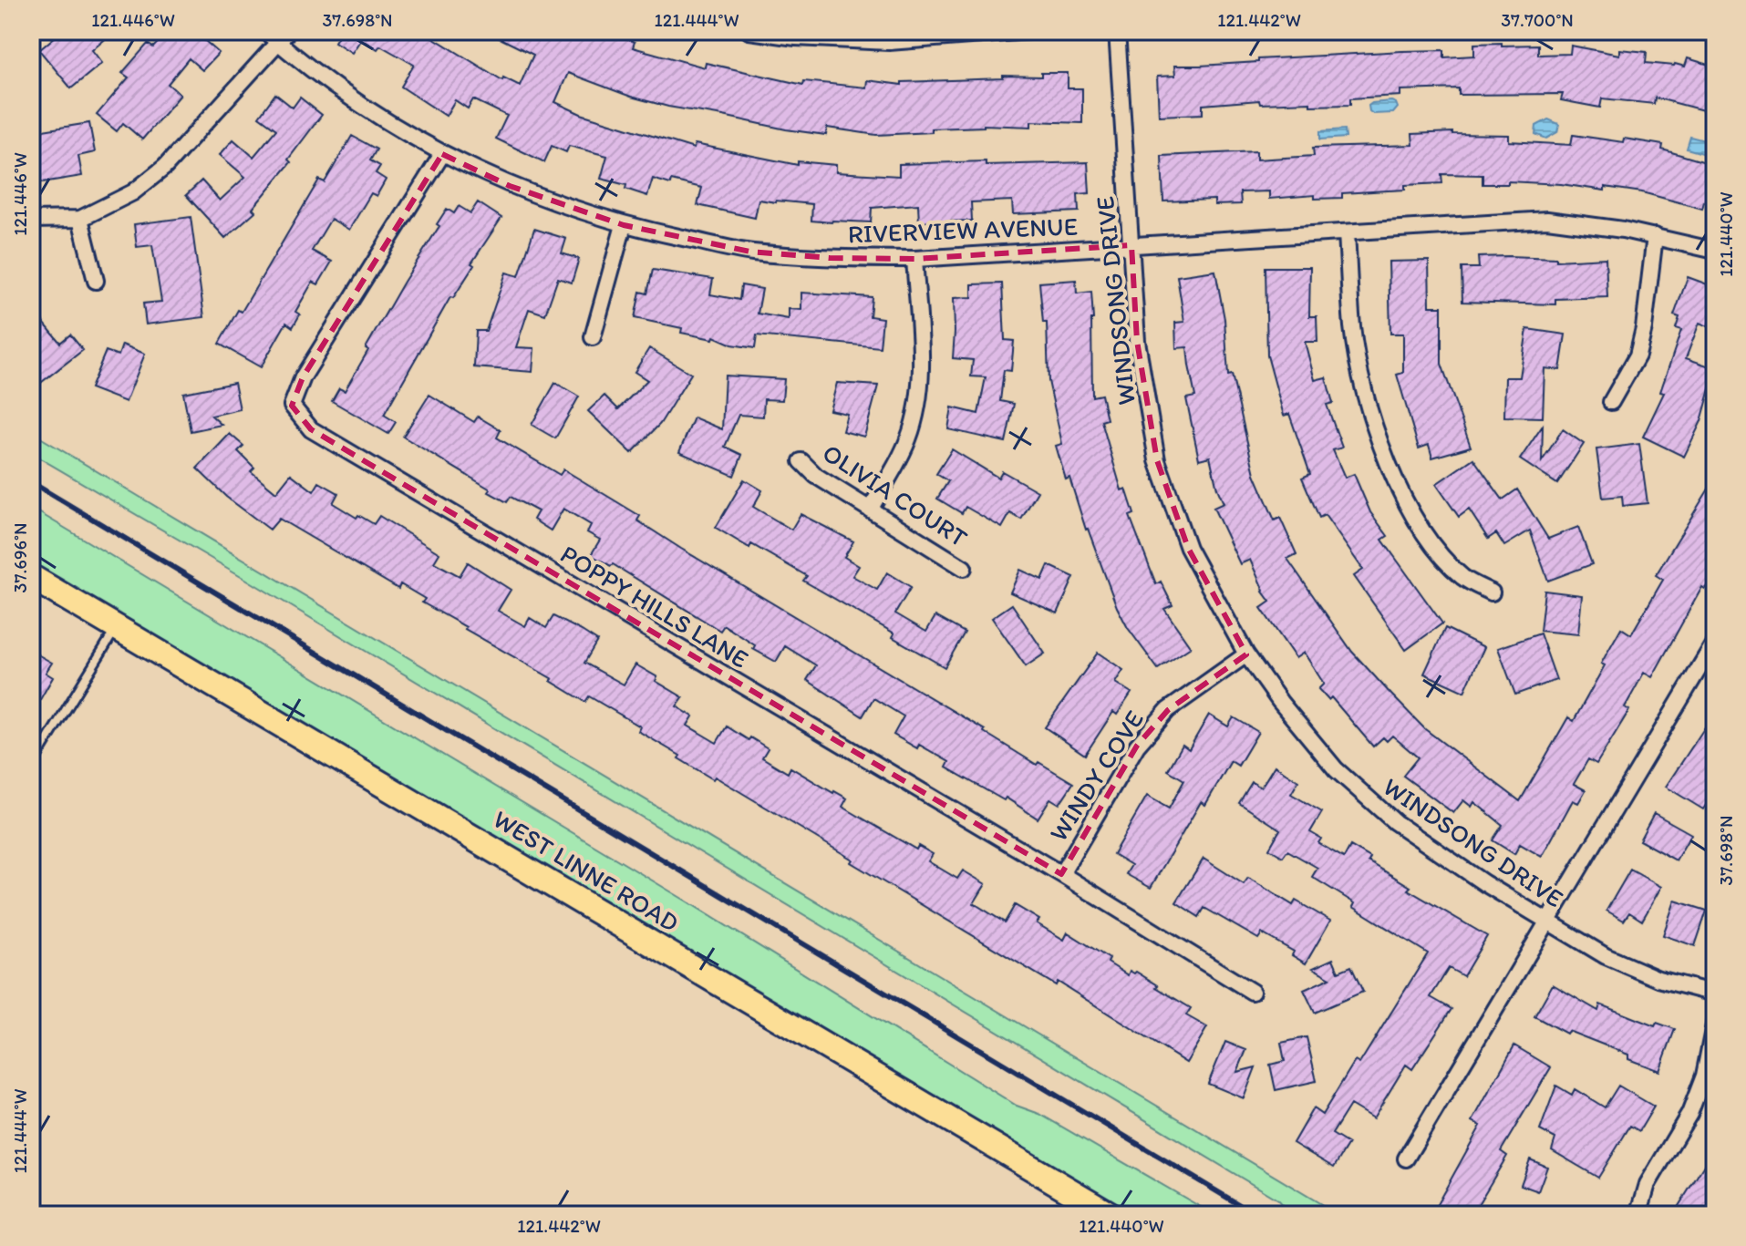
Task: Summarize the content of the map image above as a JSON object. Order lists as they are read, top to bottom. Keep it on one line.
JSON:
{"streets":{"main road":["WEST LINNE ROAD"],"street":["RIVERVIEW AVENUE","WINDSONG DRIVE","OLIVIA COURT","POPPY HILLS LANE","WINDY COVE"]},"crossings":[["RIVERVIEW AVENUE","WINDSONG DRIVE"],["RIVERVIEW AVENUE","POPPY HILLS LANE"],["WINDSONG DRIVE","WINDY COVE"],["POPPY HILLS LANE","WINDY COVE"]],"coordinates":["121.446°W","37.698°N","121.444°W","121.442°W","37.700°N","121.440°W","37.696°N"]}
